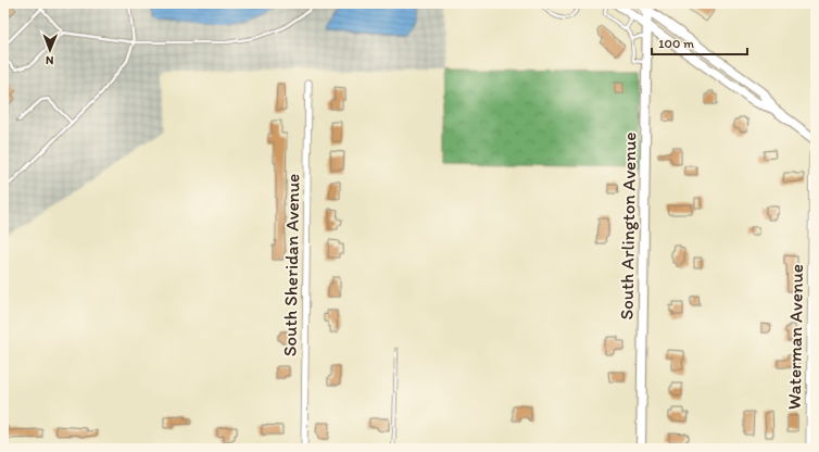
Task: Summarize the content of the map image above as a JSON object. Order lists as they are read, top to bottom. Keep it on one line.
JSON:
{"streets":{"main road":["South Arlington Avenue"],"street":["South Sheridan Avenue","Waterman Avenue"]},"scale_bar":"100 m","north":"bottom"}
